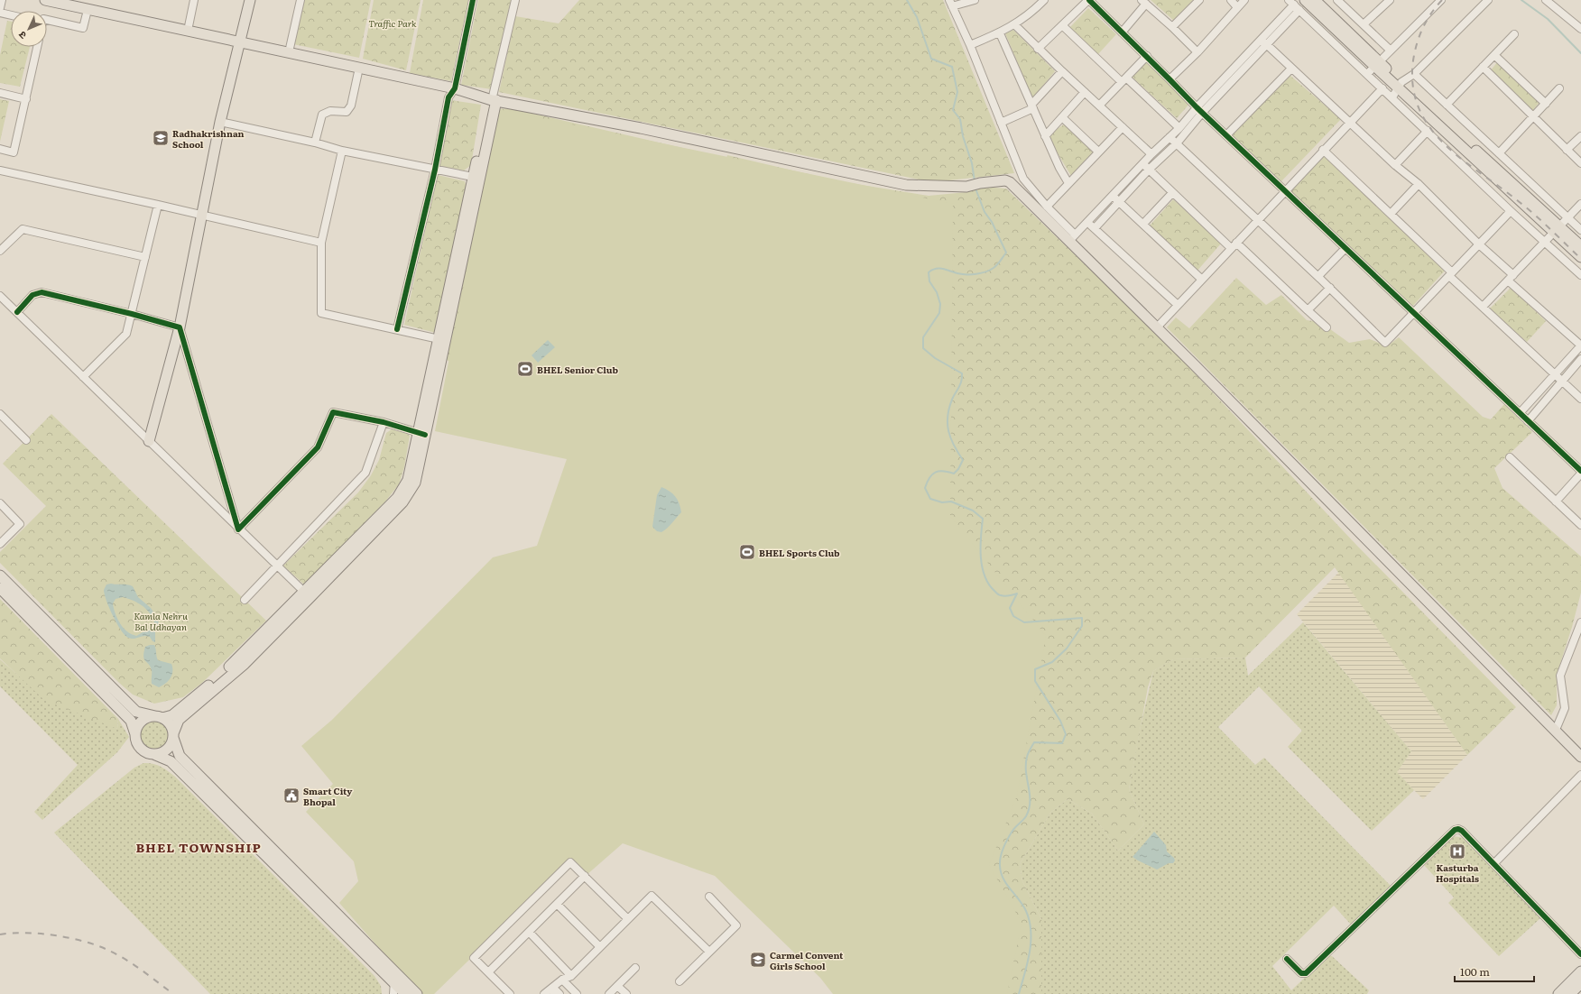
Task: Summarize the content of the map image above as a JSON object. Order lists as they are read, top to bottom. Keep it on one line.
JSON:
{"districts":["BHEL TOWNSHIP"],"parks":["Traffic Park","Kamla Nehru Bal Udhayan"],"places":{"school or university":["Radhakrishnan School","Carmel Convent Girls School"],"sports":["BHEL Senior Club","BHEL Sports Club"],"public building":["Smart City Bhopal"],"hospital":["Kasturba Hospitals"]},"scale_bar":"100 m","north":"bottom left"}
